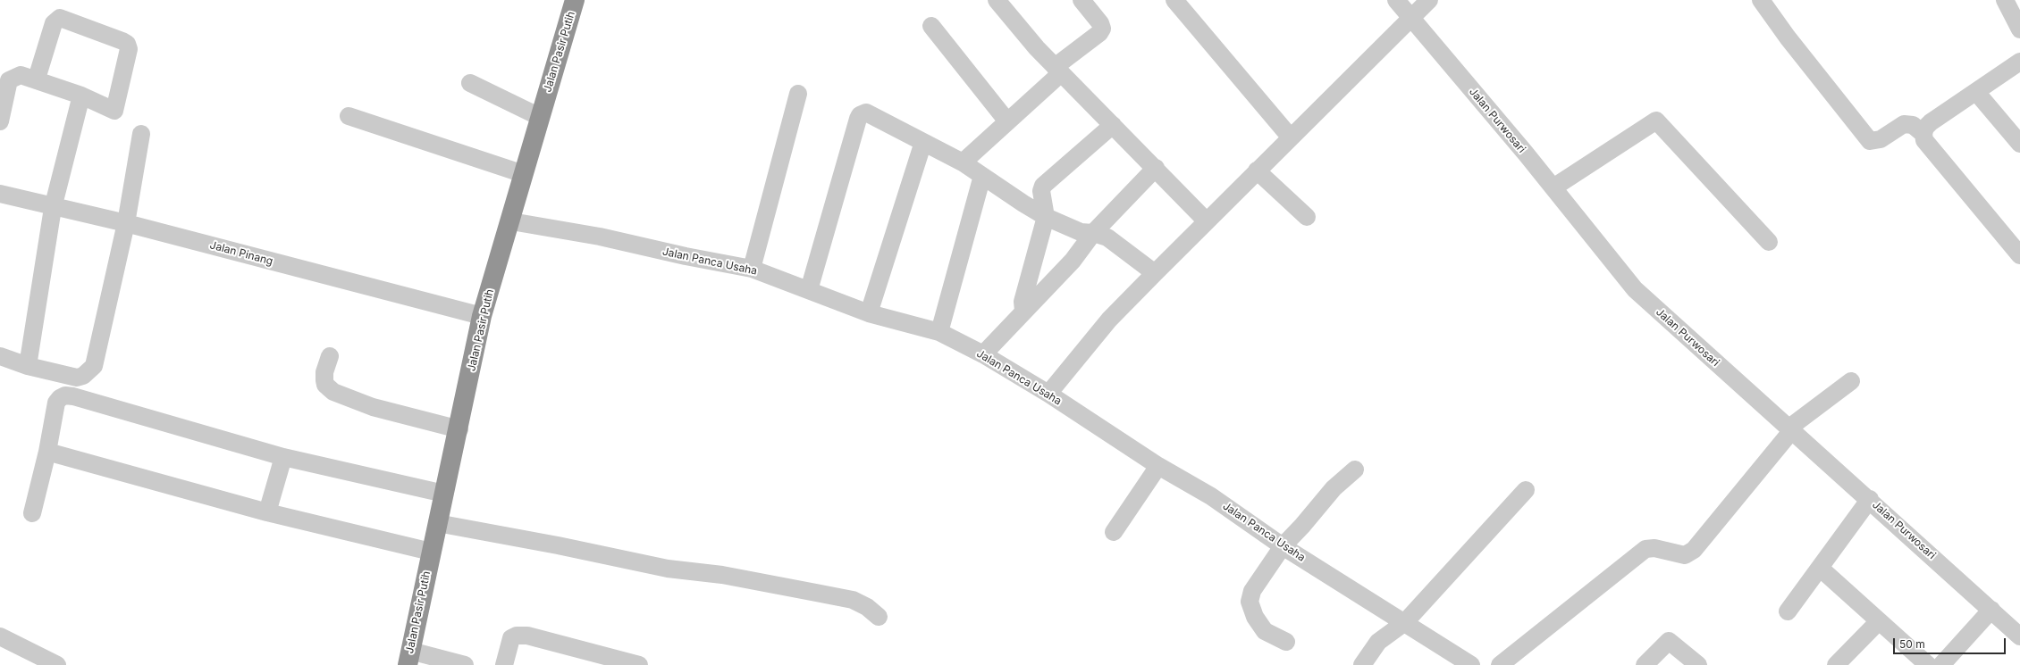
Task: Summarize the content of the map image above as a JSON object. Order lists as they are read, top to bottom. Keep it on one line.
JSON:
{"streets":{"highway":["Jalan Pasir Putih"],"street":["Jalan Purwosari","Jalan Pinang","Jalan Panca Usaha"]},"crossings":[["Jalan Pasir Putih","Jalan Pinang"],["Jalan Pasir Putih","Jalan Panca Usaha"]],"scale_bar":"50 m"}
